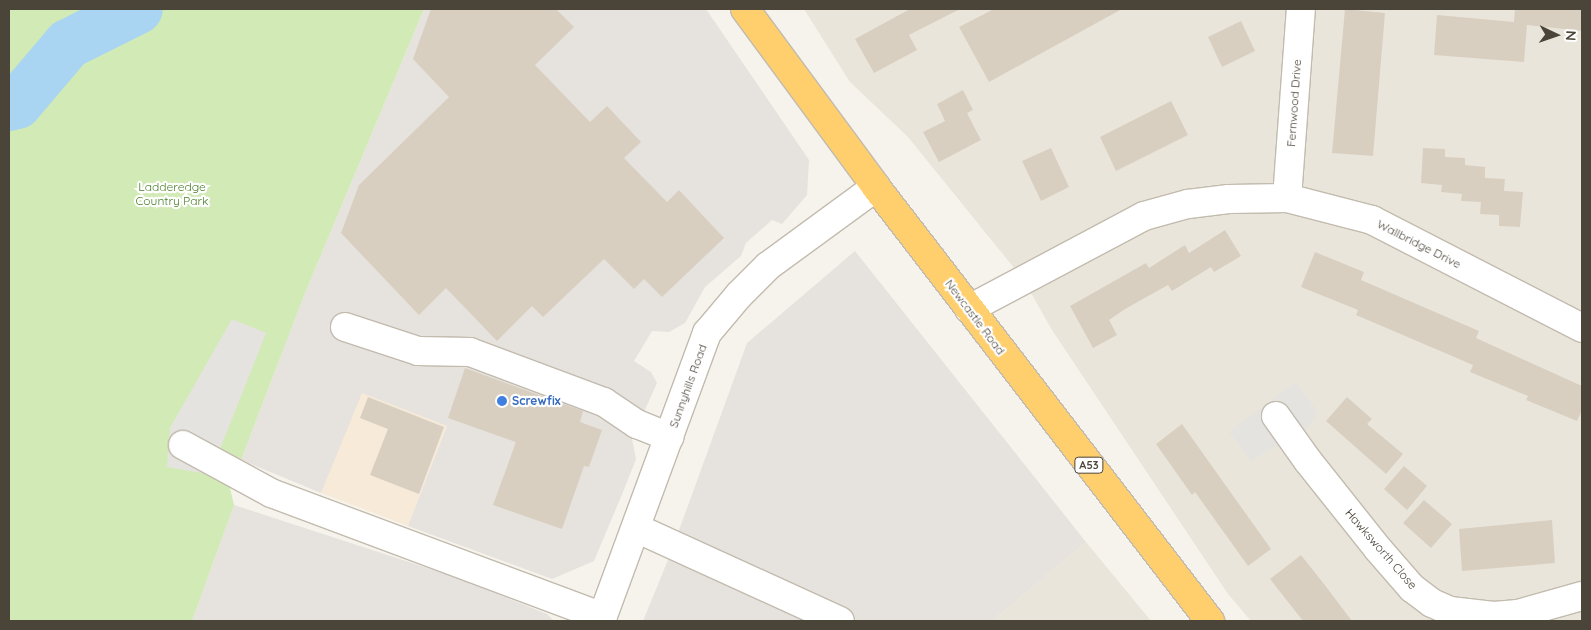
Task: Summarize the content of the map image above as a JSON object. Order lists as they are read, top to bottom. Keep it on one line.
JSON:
{"streets":{"highway":["Newcastle Road","A53"],"street":["Fernwood Drive","Wallbridge Drive","Sunnyhills Road","Hawksworth Close"]},"crossings":[["Fernwood Drive","Wallbridge Drive"],["Wallbridge Drive","Newcastle Road"],["Newcastle Road","Sunnyhills Road"]],"parks":["Ladderedge Country Park"],"places":["Screwfix"],"north":"right"}
